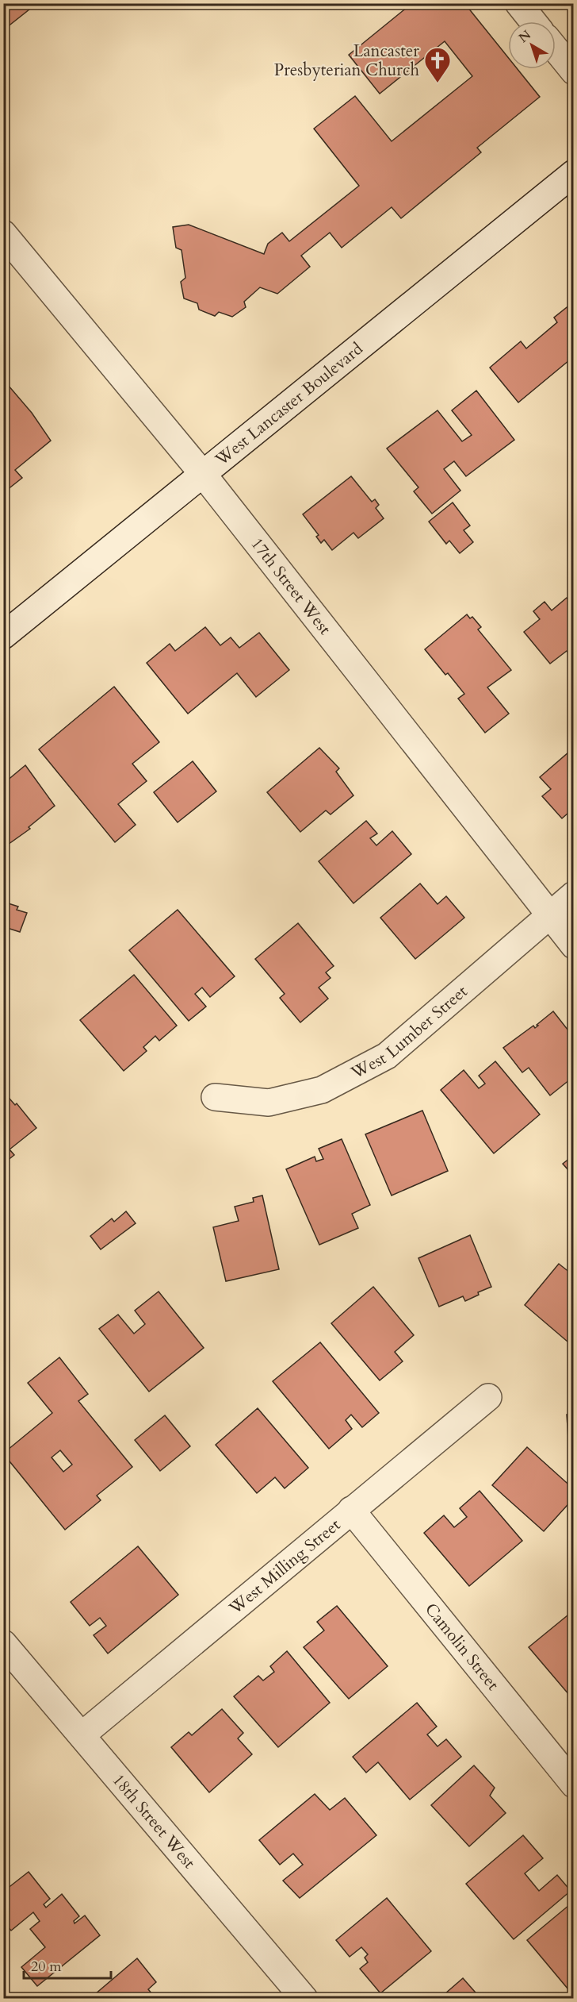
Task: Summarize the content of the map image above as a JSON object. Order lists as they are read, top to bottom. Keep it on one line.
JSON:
{"streets":{"street":["West Lancaster Boulevard","17th Street West","West Lumber Street","West Milling Street","Camolin Street","18th Street West"]},"crossings":[["West Lancaster Boulevard","17th Street West"],["17th Street West","West Lumber Street"],["West Milling Street","Camolin Street"],["West Milling Street","18th Street West"]],"places":{"church":["Lancaster Presbyterian Church"]},"scale_bar":"20 m","north":"top left"}
